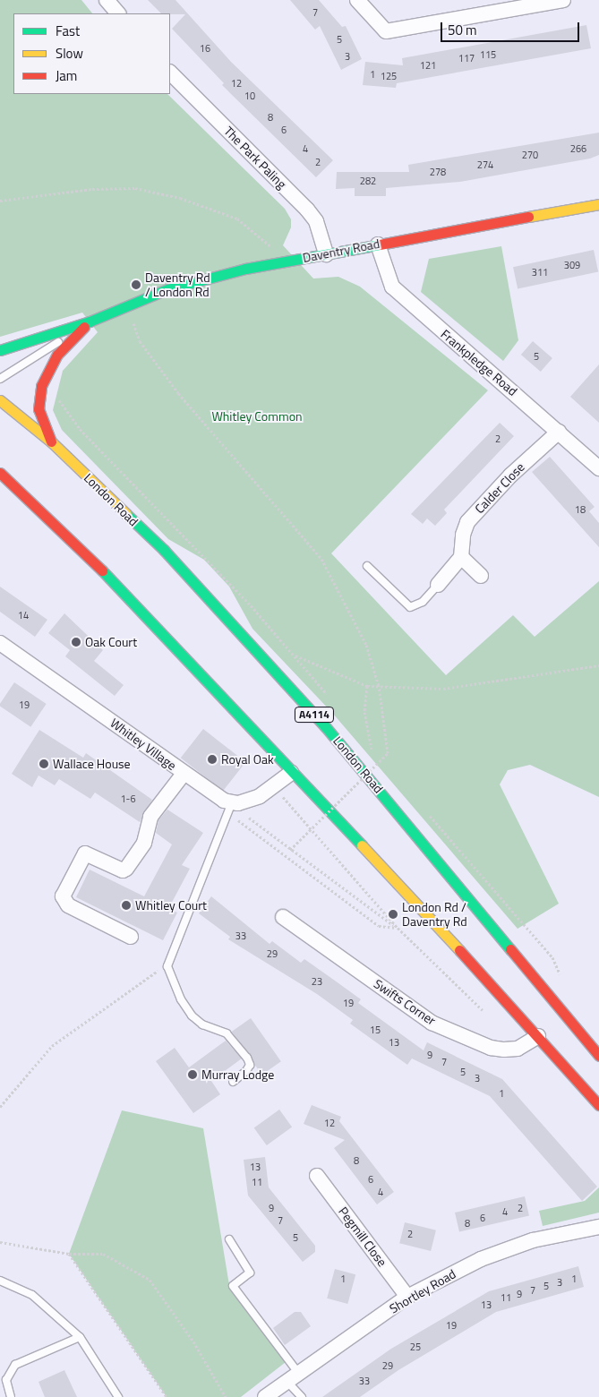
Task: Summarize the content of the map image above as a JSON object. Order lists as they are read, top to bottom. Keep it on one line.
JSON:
{"streets":{"main road":["Daventry Road","London Road","A4114"],"street":["The Park Paling","Frankpledge Road","Calder Close","Whitley Village","Swifts Corner","Pegmill Close","Shortley Road"]},"crossings":[["The Park Paling","Daventry Road"],["Daventry Road","Frankpledge Road"],["Daventry Road","London Road"],["Frankpledge Road","Calder Close"],["Pegmill Close","Shortley Road"]],"parks":["Whitley Common"],"places":["Daventry Rd / London Rd","Oak Court","Royal Oak","Wallace House","Whitley Court","London Rd / Daventry Rd","Murray Lodge"],"house_numbers":["7","5","16","115","3","117","121","1","125","12","10","8","6","4","266","270","2","274","278","282","309","311","5","2","18","14","19","1-6","33","29","23","19","15","13","9","7","5","3","1","12","8","13","6","11","4","9","2","4","6","7","8","2","5","1","1","3","5","7","9","11","13","19","25","29","33"],"legend":["Fast","Slow","Jam"],"scale_bar":"50 m"}
